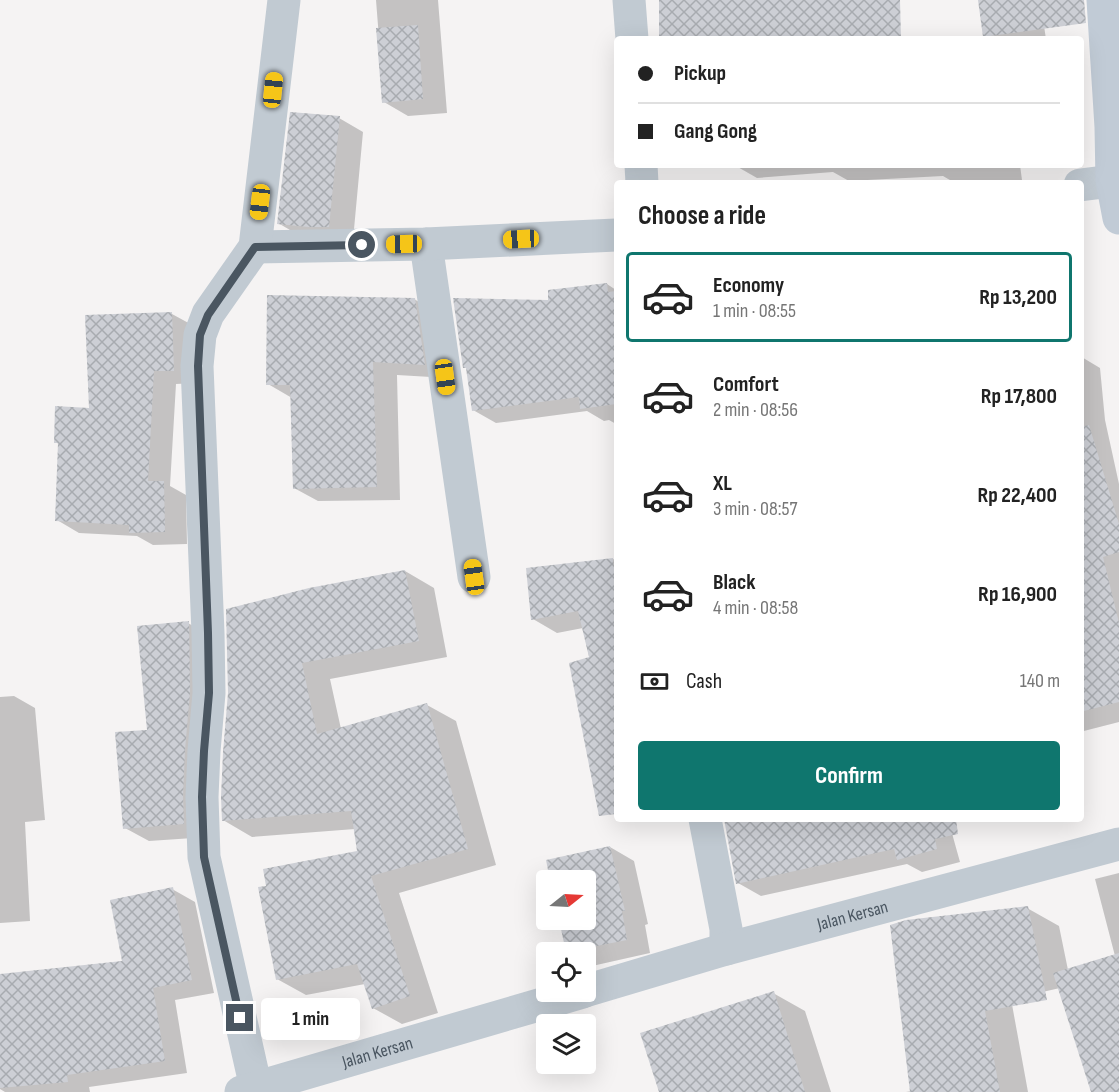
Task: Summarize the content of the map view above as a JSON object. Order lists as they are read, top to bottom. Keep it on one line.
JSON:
{"streets":{"street":["Jalan Kersan"]},"north":"right","page":{"banner":["Pickup","Gang Gong"],"heading":"Choose a ride","list":[{"name":"Economy","note":"1 min · 08:55","value":"Rp 13,200"},{"name":"Comfort","note":"2 min · 08:56","value":"Rp 17,800"},{"name":"XL","note":"3 min · 08:57","value":"Rp 22,400"},{"name":"Black","note":"4 min · 08:58","value":"Rp 16,900"}],"pay":["Cash","140 m"],"buttons":"Confirm","bubble":"1 min"}}
